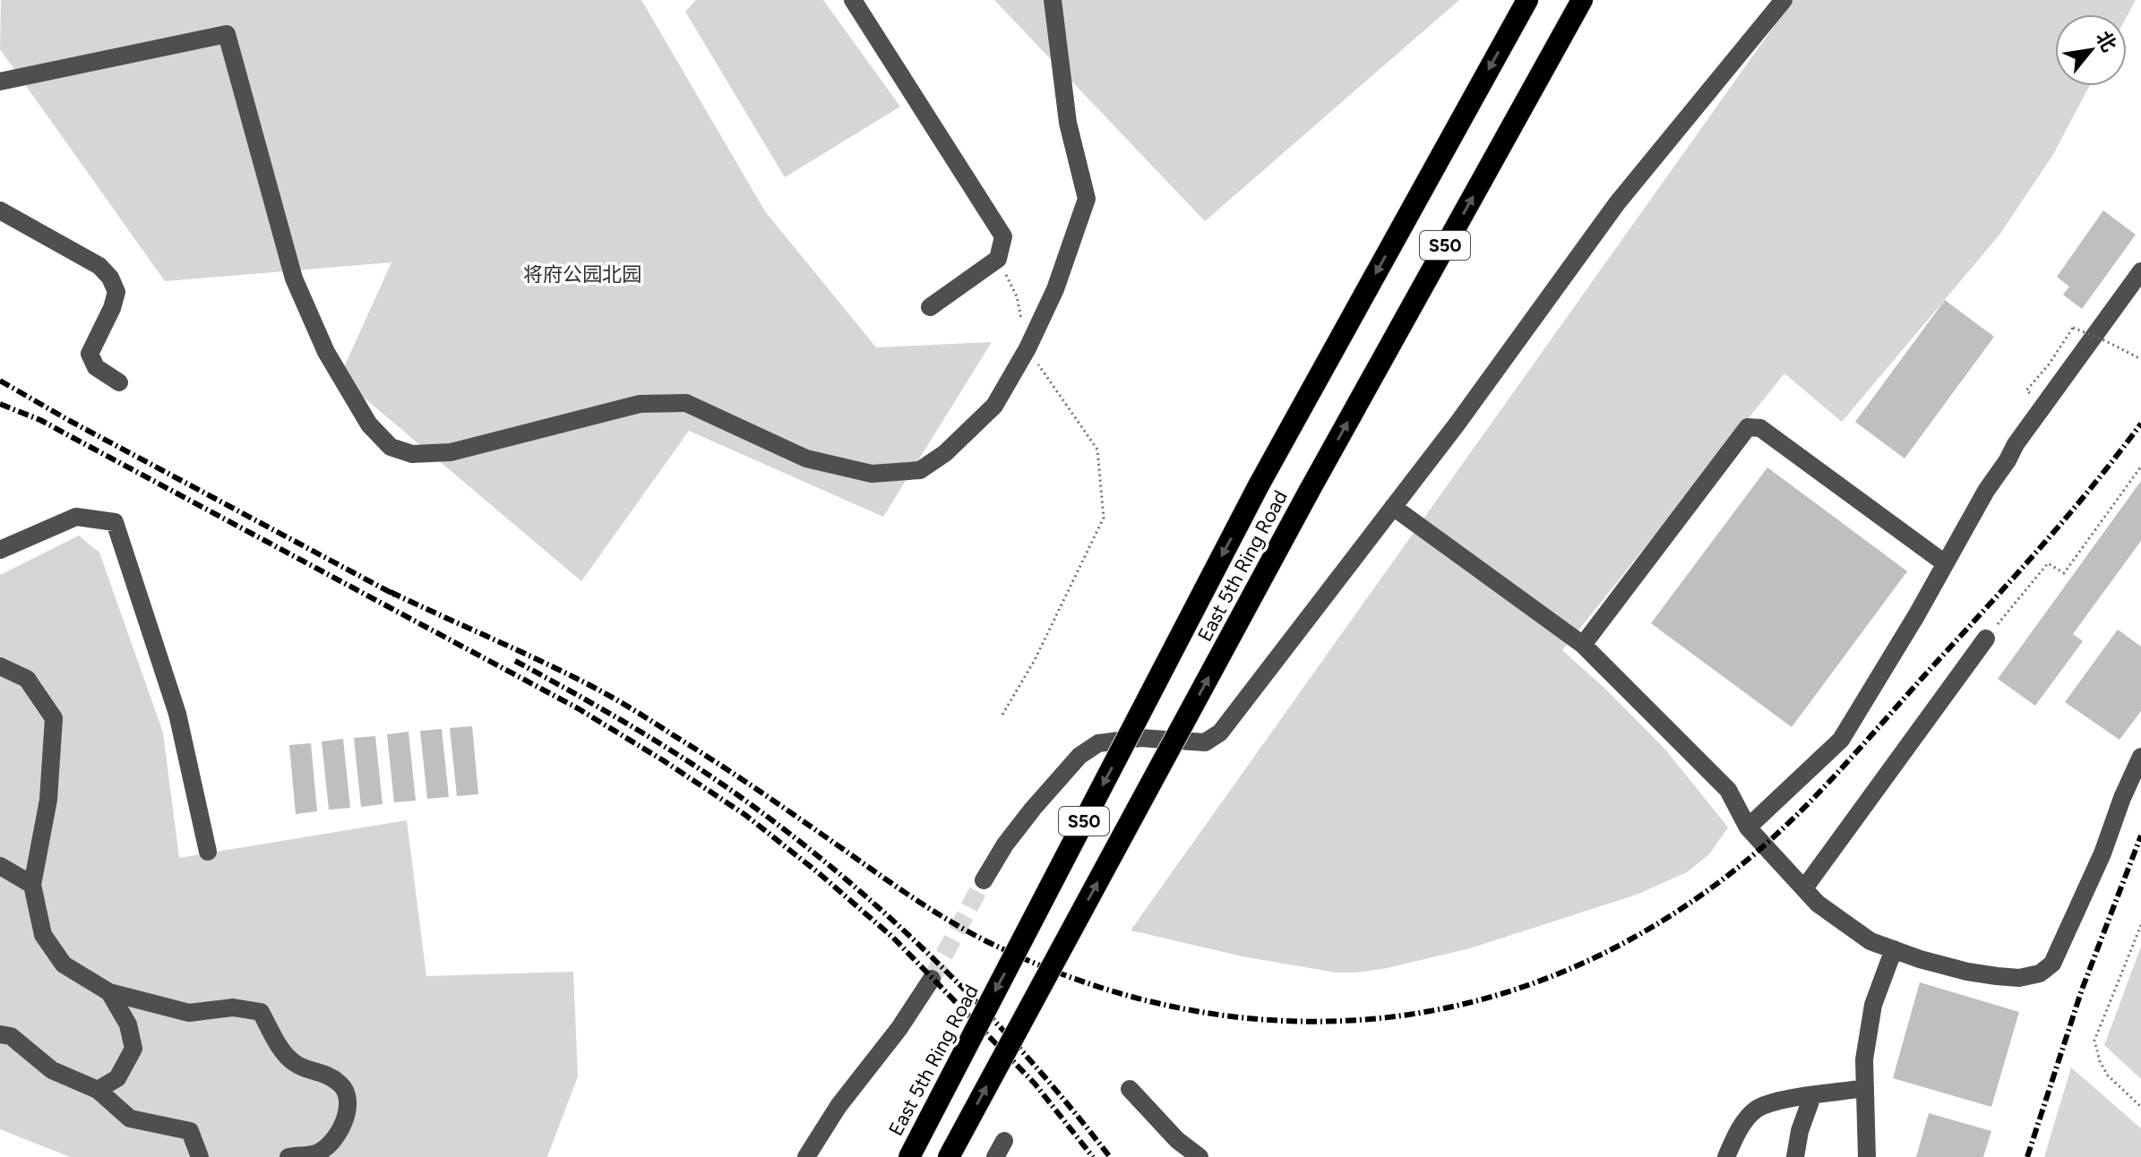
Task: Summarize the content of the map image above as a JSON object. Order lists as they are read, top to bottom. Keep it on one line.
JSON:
{"streets":{"highway":["S50","East 5th Ring Road"]},"parks":["将府公园北园"],"north":"top right"}
